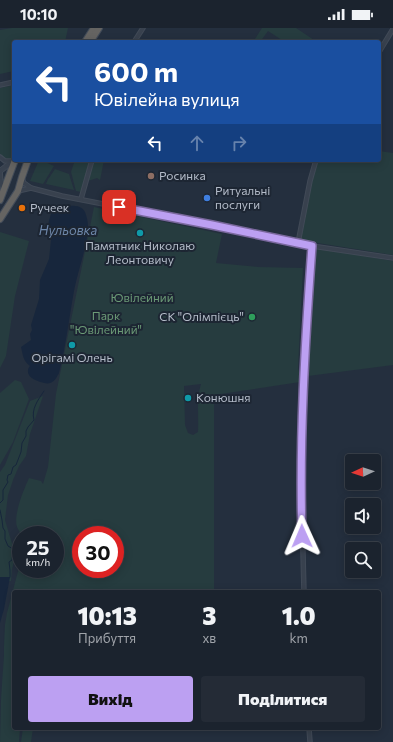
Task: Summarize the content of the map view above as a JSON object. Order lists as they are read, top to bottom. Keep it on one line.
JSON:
{"water":["Нульовка"],"parks":["Ювілейний","Парк \"Ювілейний\""],"places":["Росинка","Ритуальні послуги","Ручеек","Памятник Николаю Леонтовичу","СК \"Олімпієць\"","Орігамі Олень","Конюшня"],"north":"left","page":{"status":"10:10","turn":["600 m","Ювілейна вулиця"],"speed":"25 km/h","limit":"30","eta":["10:13","Прибуття","3","хв","1.0","km"],"buttons":["Вихід","Поділитися"]}}
